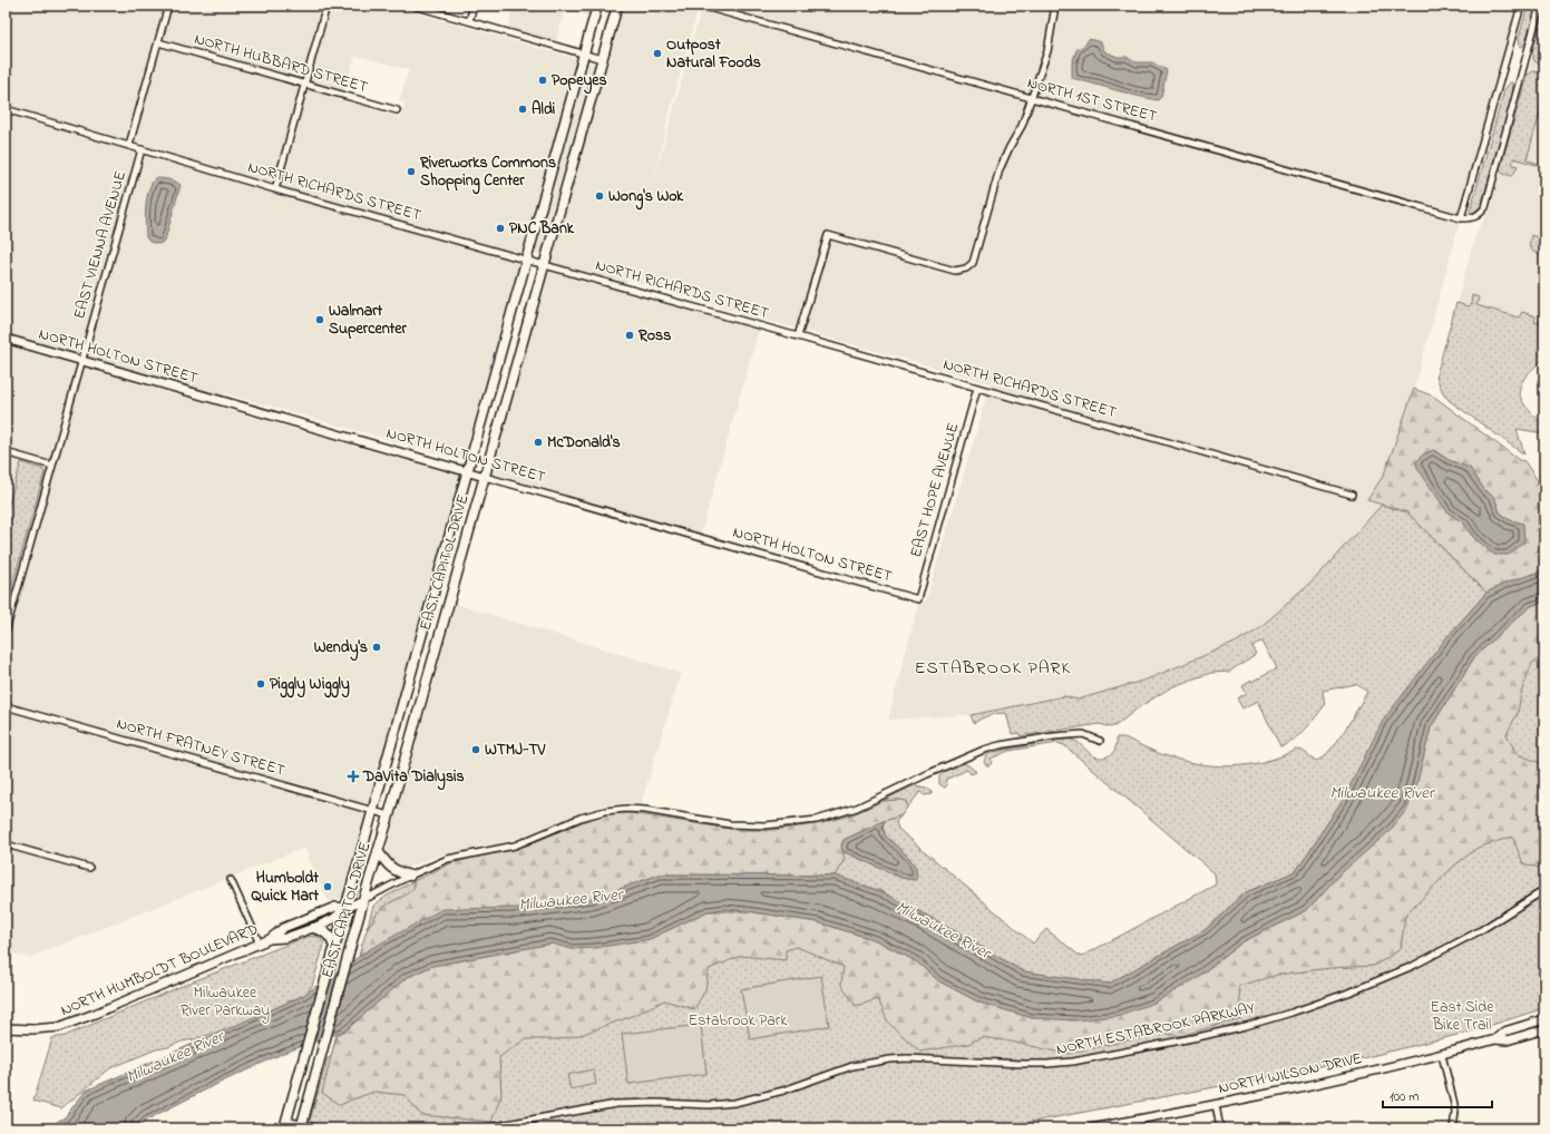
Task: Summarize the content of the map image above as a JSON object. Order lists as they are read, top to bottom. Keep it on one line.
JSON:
{"streets":{"main road":["NORTH HOLTON STREET","EAST CAPITOL DRIVE","NORTH HUMBOLDT BOULEVARD","NORTH WILSON DRIVE"],"street":["NORTH HUBBARD STREET","NORTH 1ST STREET","NORTH RICHARDS STREET","EAST VIENNA AVENUE","EAST HOPE AVENUE","NORTH FRATNEY STREET","NORTH ESTABROOK PARKWAY"]},"crossings":[["NORTH RICHARDS STREET","EAST VIENNA AVENUE"],["NORTH RICHARDS STREET","EAST HOPE AVENUE"],["NORTH RICHARDS STREET","EAST CAPITOL DRIVE"],["EAST VIENNA AVENUE","NORTH HOLTON STREET"],["NORTH HOLTON STREET","EAST HOPE AVENUE"],["NORTH HOLTON STREET","EAST CAPITOL DRIVE"],["EAST CAPITOL DRIVE","NORTH FRATNEY STREET"],["EAST CAPITOL DRIVE","NORTH HUMBOLDT BOULEVARD"]],"districts":["ESTABROOK PARK"],"water":["Milwaukee River"],"parks":["Milwaukee River Parkway","East Side Bike Trail","Estabrook Park"],"places":{"other":["Outpost Natural Foods","Popeyes","Aldi","Riverworks Commons Shopping Center","Wong's Wok","PNC Bank","Walmart Supercenter","Ross","McDonald's","Wendy's","Piggly Wiggly","WTMJ-TV","Humboldt Quick Mart"],"health":["DaVita Dialysis"]},"scale_bar":"100 m"}
